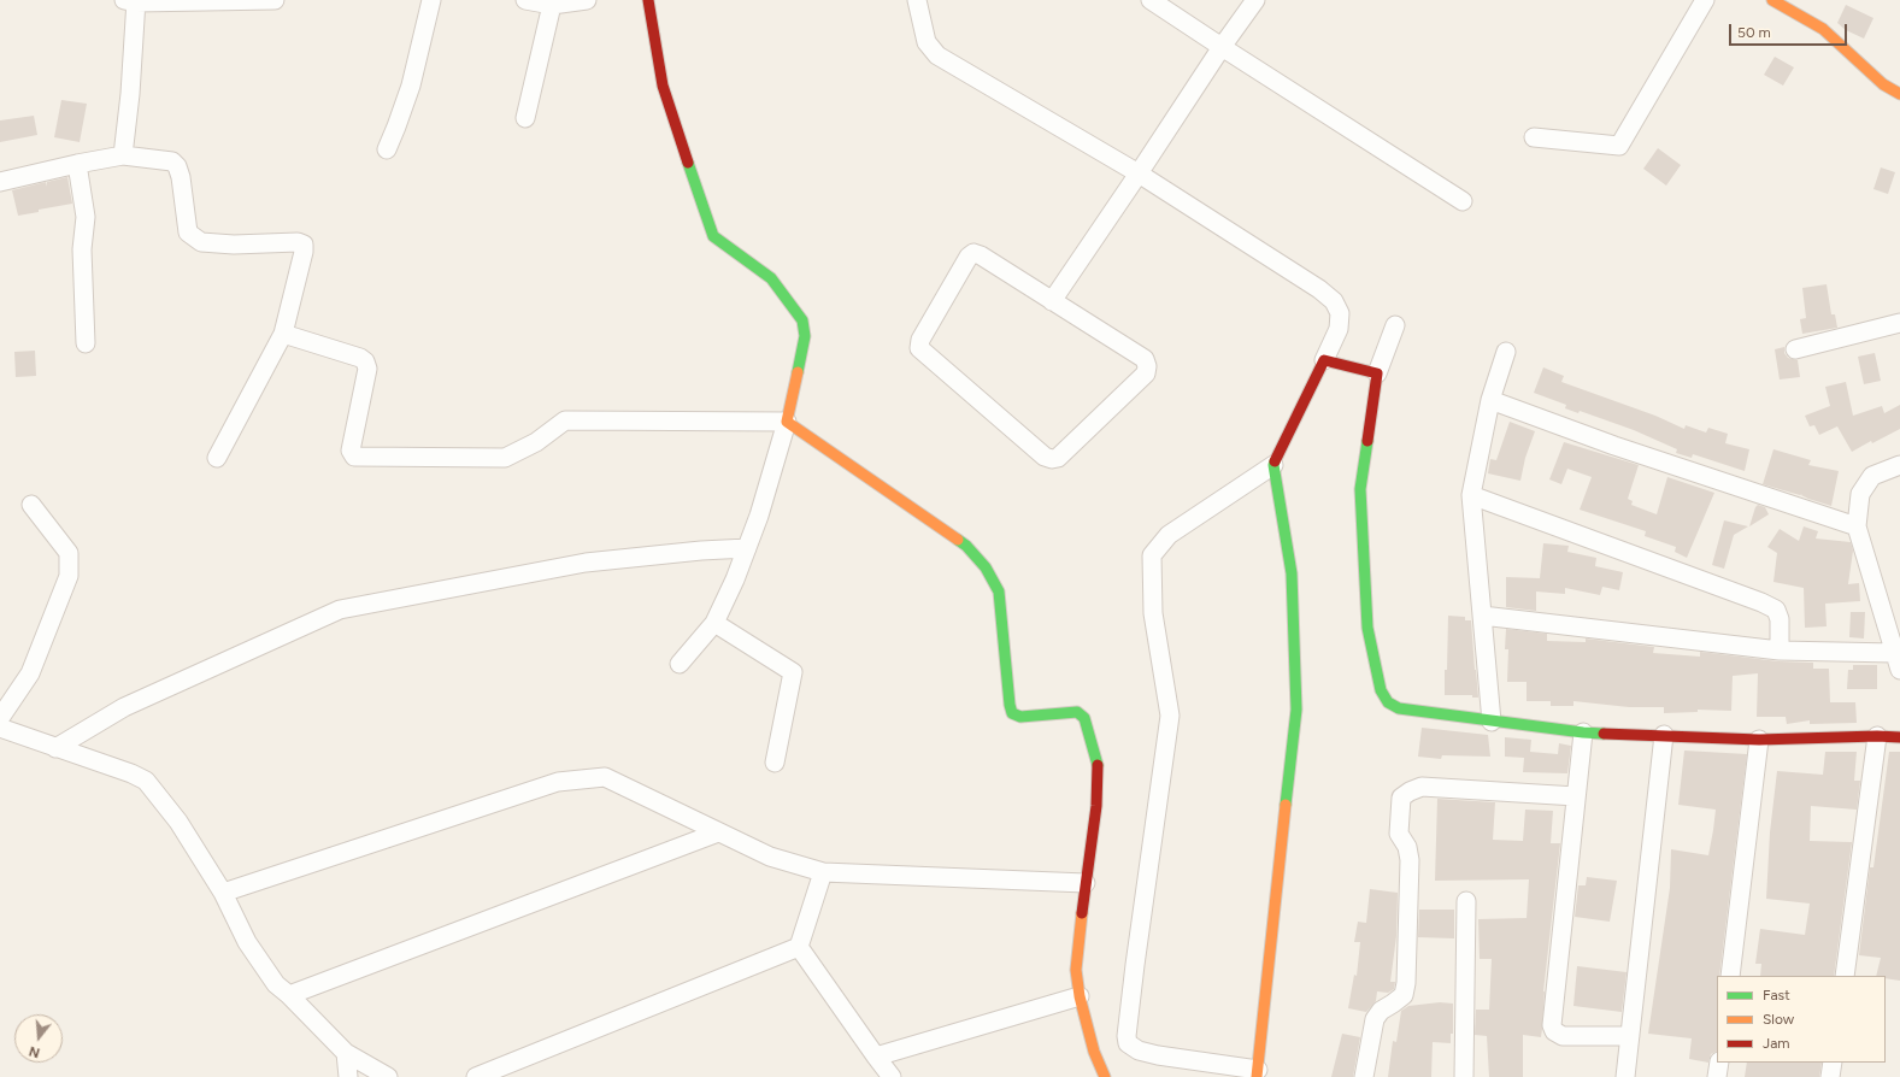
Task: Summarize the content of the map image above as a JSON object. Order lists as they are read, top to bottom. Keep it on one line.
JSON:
{"legend":["Fast","Slow","Jam"],"scale_bar":"50 m","north":"bottom"}
